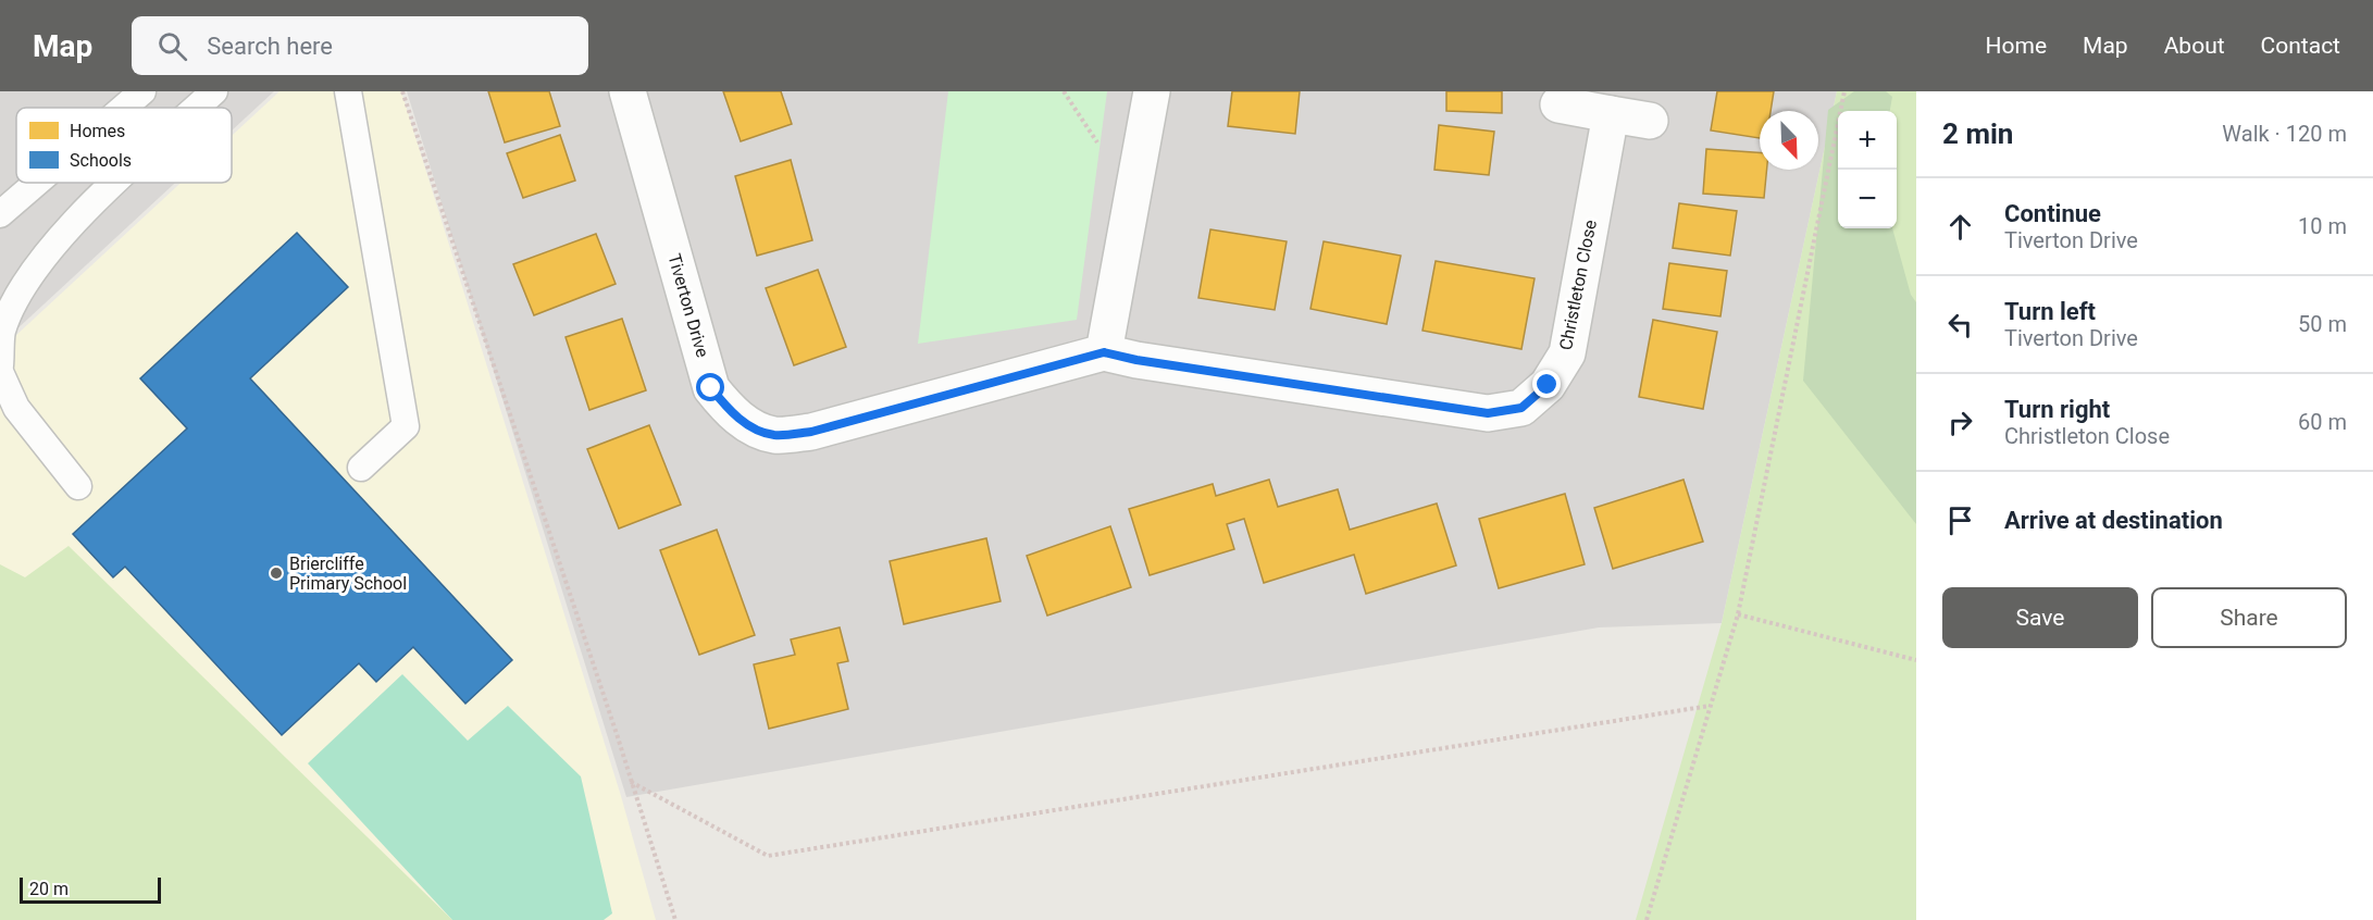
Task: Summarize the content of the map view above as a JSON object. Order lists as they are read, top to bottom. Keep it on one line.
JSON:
{"streets":{"street":["Christleton Close","Tiverton Drive"]},"crossings":[["Christleton Close","Tiverton Drive"]],"places":["Briercliffe Primary School"],"legend":["Homes","Schools"],"scale_bar":"20 m","north":"bottom right","page":{"header":"Map","search":"Search here","nav":["Home","Map","About","Contact"],"heading":["2 min","Walk · 120 m"],"map_buttons":["+","−"],"list":[["Continue","Tiverton Drive","10 m"],["Turn left","Tiverton Drive","50 m"],["Turn right","Christleton Close","60 m"],"Arrive at destination"],"buttons":["Save","Share"],"scale":"20 m"}}
